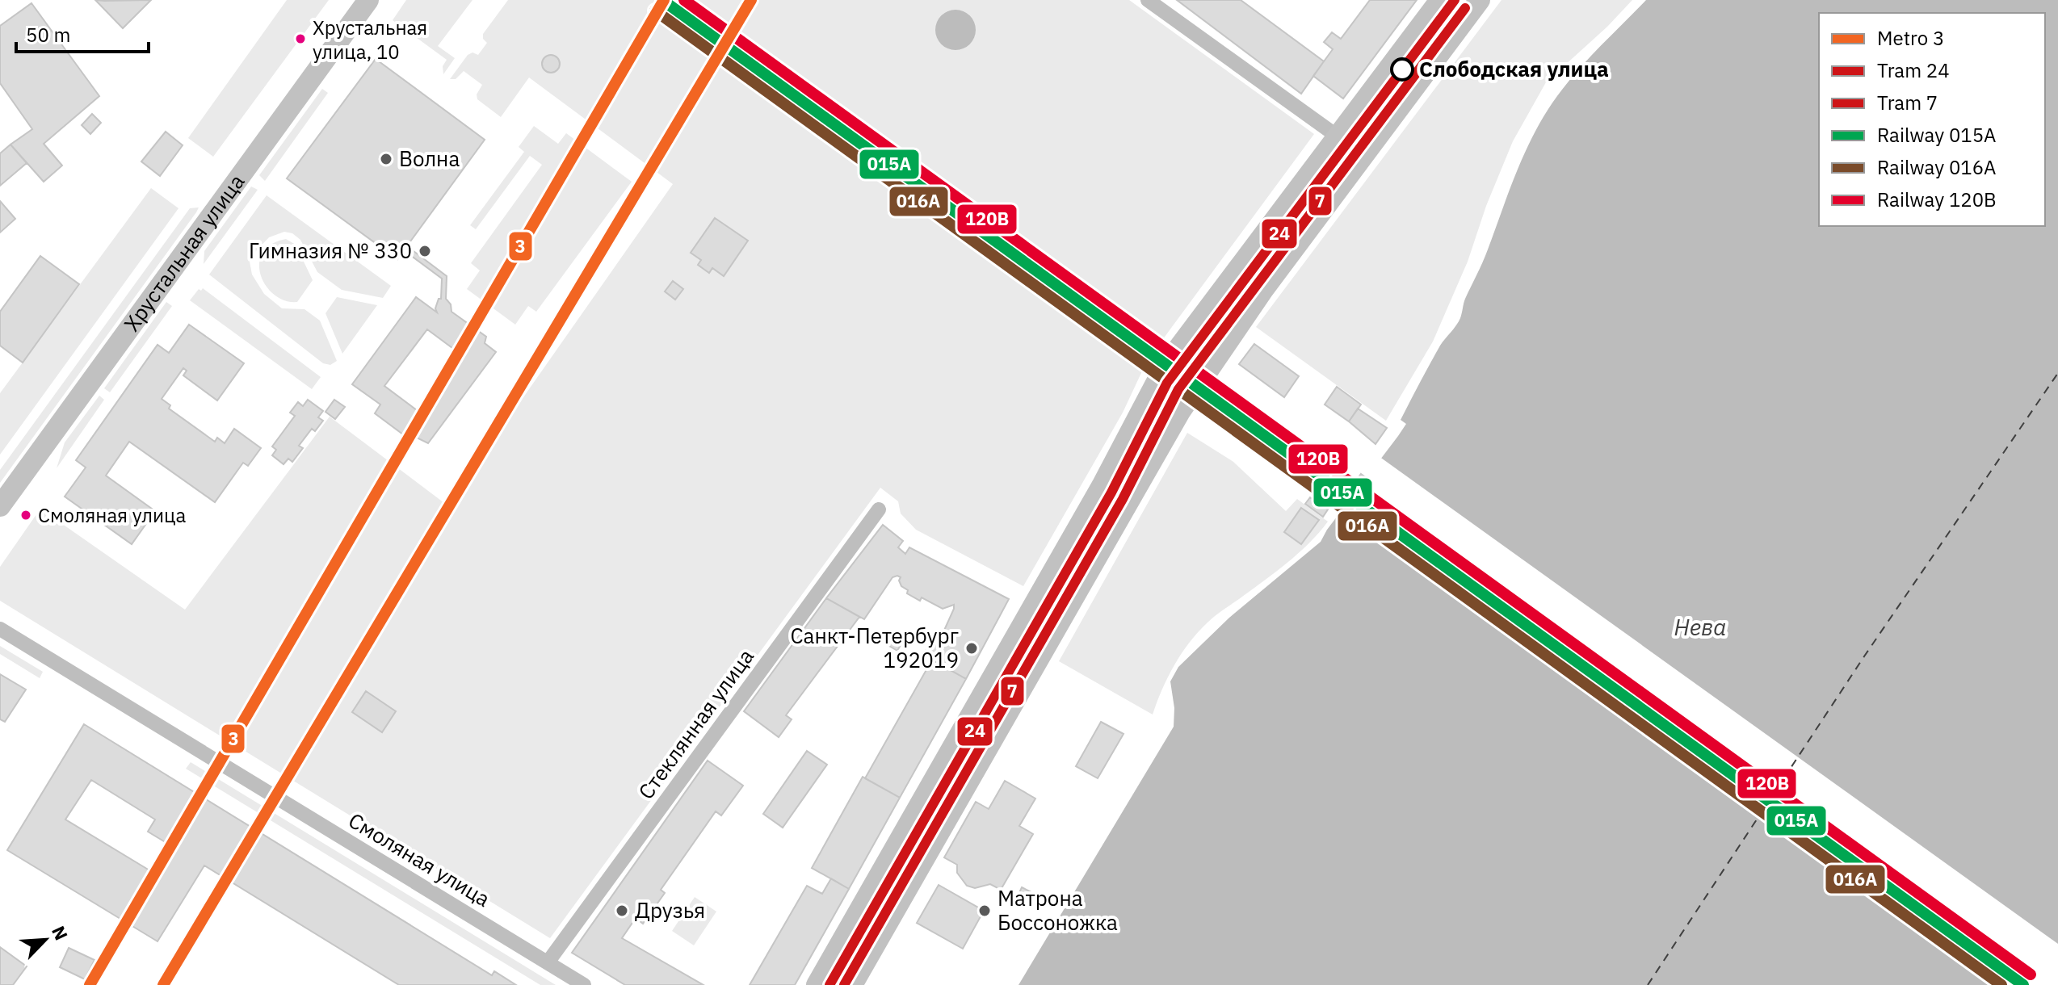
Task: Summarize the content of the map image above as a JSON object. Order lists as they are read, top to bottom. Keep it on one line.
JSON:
{"streets":{"main road":["Хрустальная улица"],"street":["Стеклянная улица","Смоляная улица"]},"crossings":[["Стеклянная улица","Смоляная улица"]],"water":["Нева"],"places":["Хрустальная улица, 10","Слободская улица","Волна","Гимназия № 330","Смоляная улица","Санкт-Петербург 192019","Друзья","Матрона Боссоножка"],"lines":["metro line 3","tram line 24","rail line 015А","rail line 120В","tram line 7","rail line 016А"],"legend":["Metro 3","Tram 24","Tram 7","Railway 015А","Railway 016А","Railway 120В"],"scale_bar":"50 m","north":"top right"}
